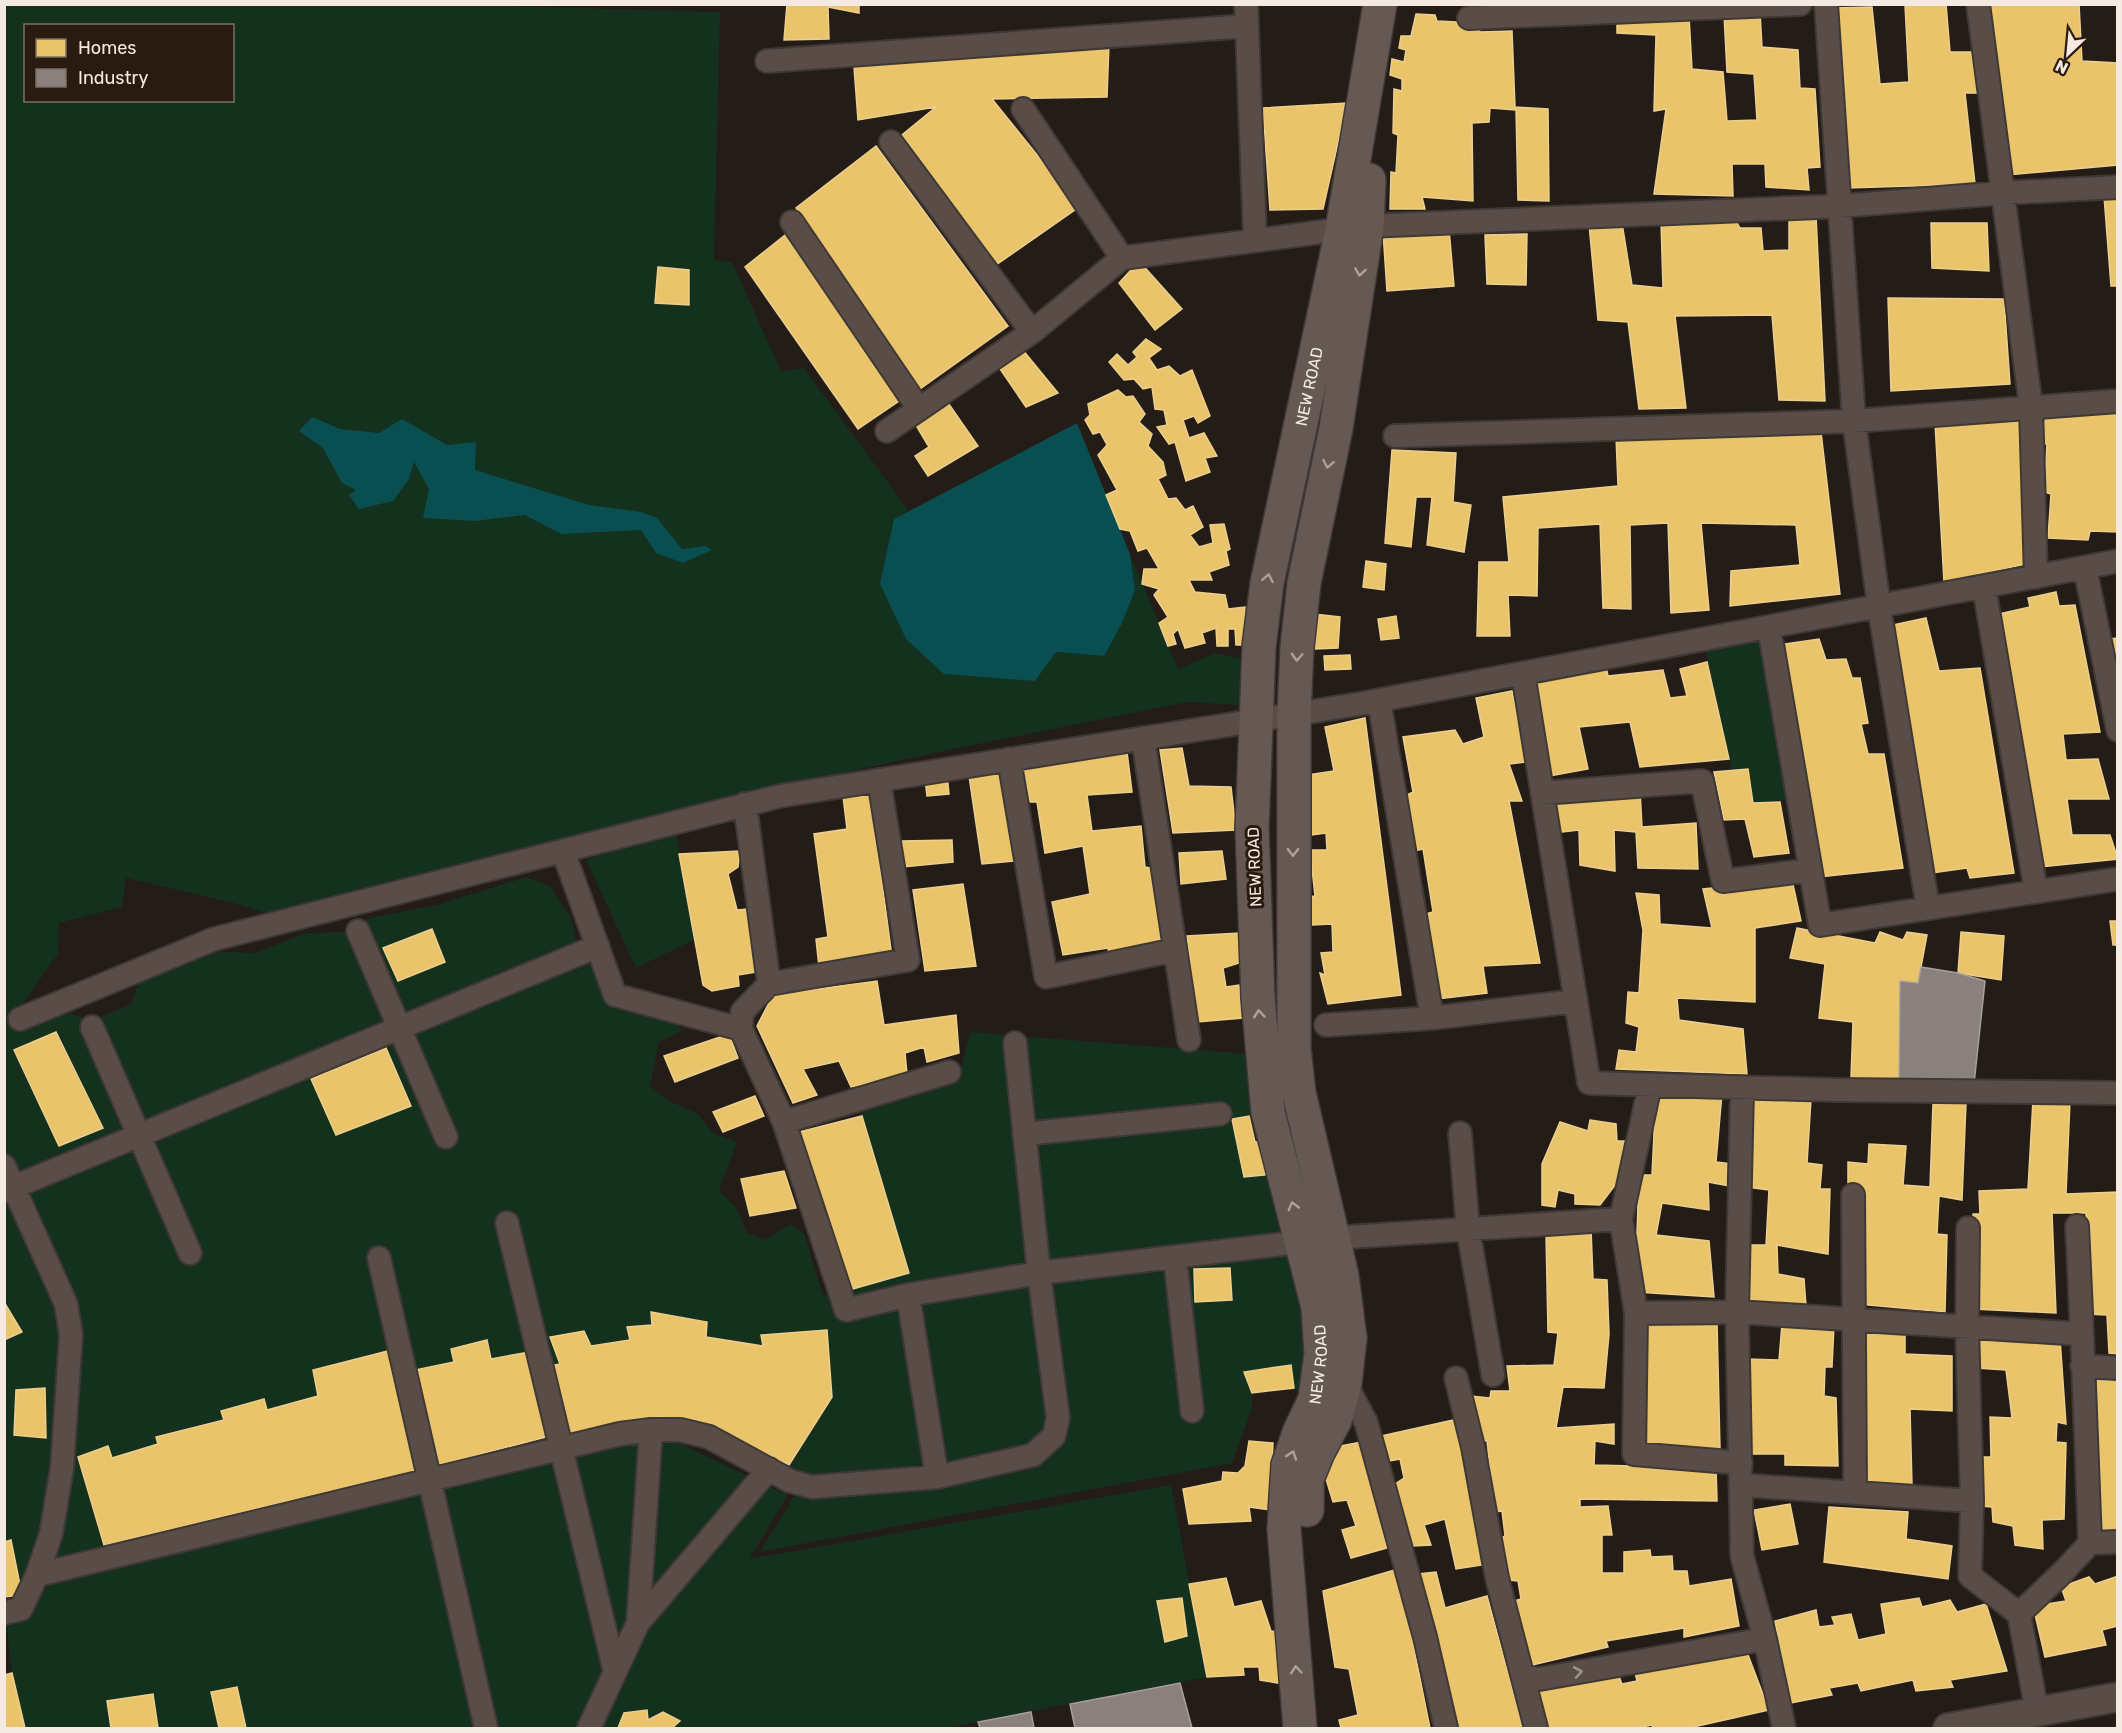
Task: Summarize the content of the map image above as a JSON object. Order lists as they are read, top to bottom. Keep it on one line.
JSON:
{"streets":{"main road":["NEW ROAD"]},"legend":["Homes","Industry"],"north":"bottom left"}
